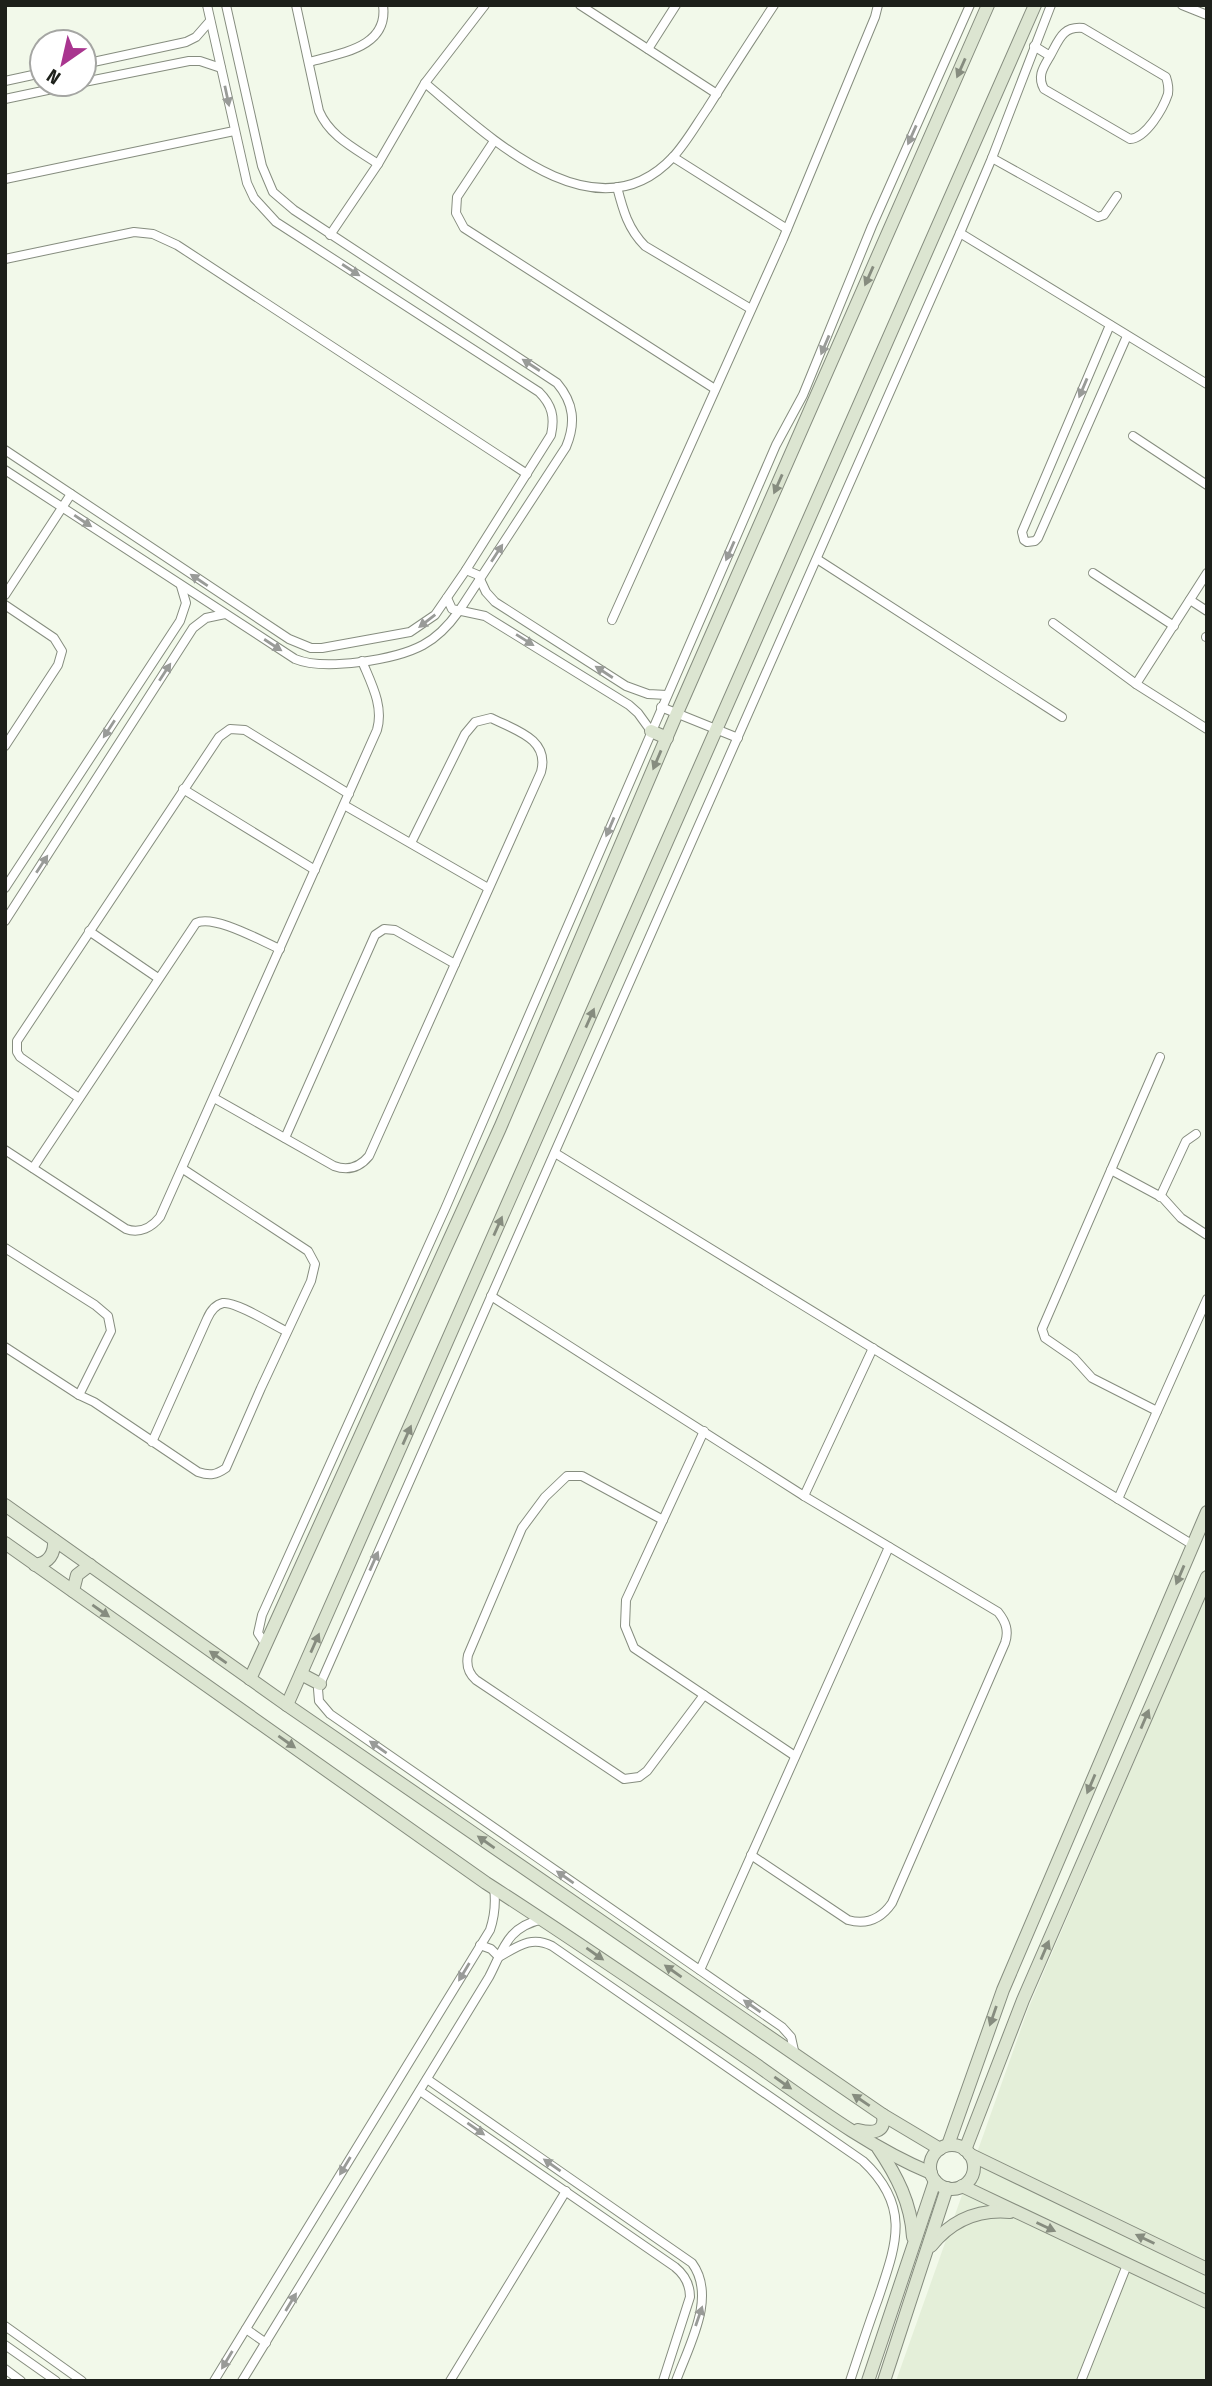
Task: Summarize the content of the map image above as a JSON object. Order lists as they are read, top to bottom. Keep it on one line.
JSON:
{"north":"bottom left"}
